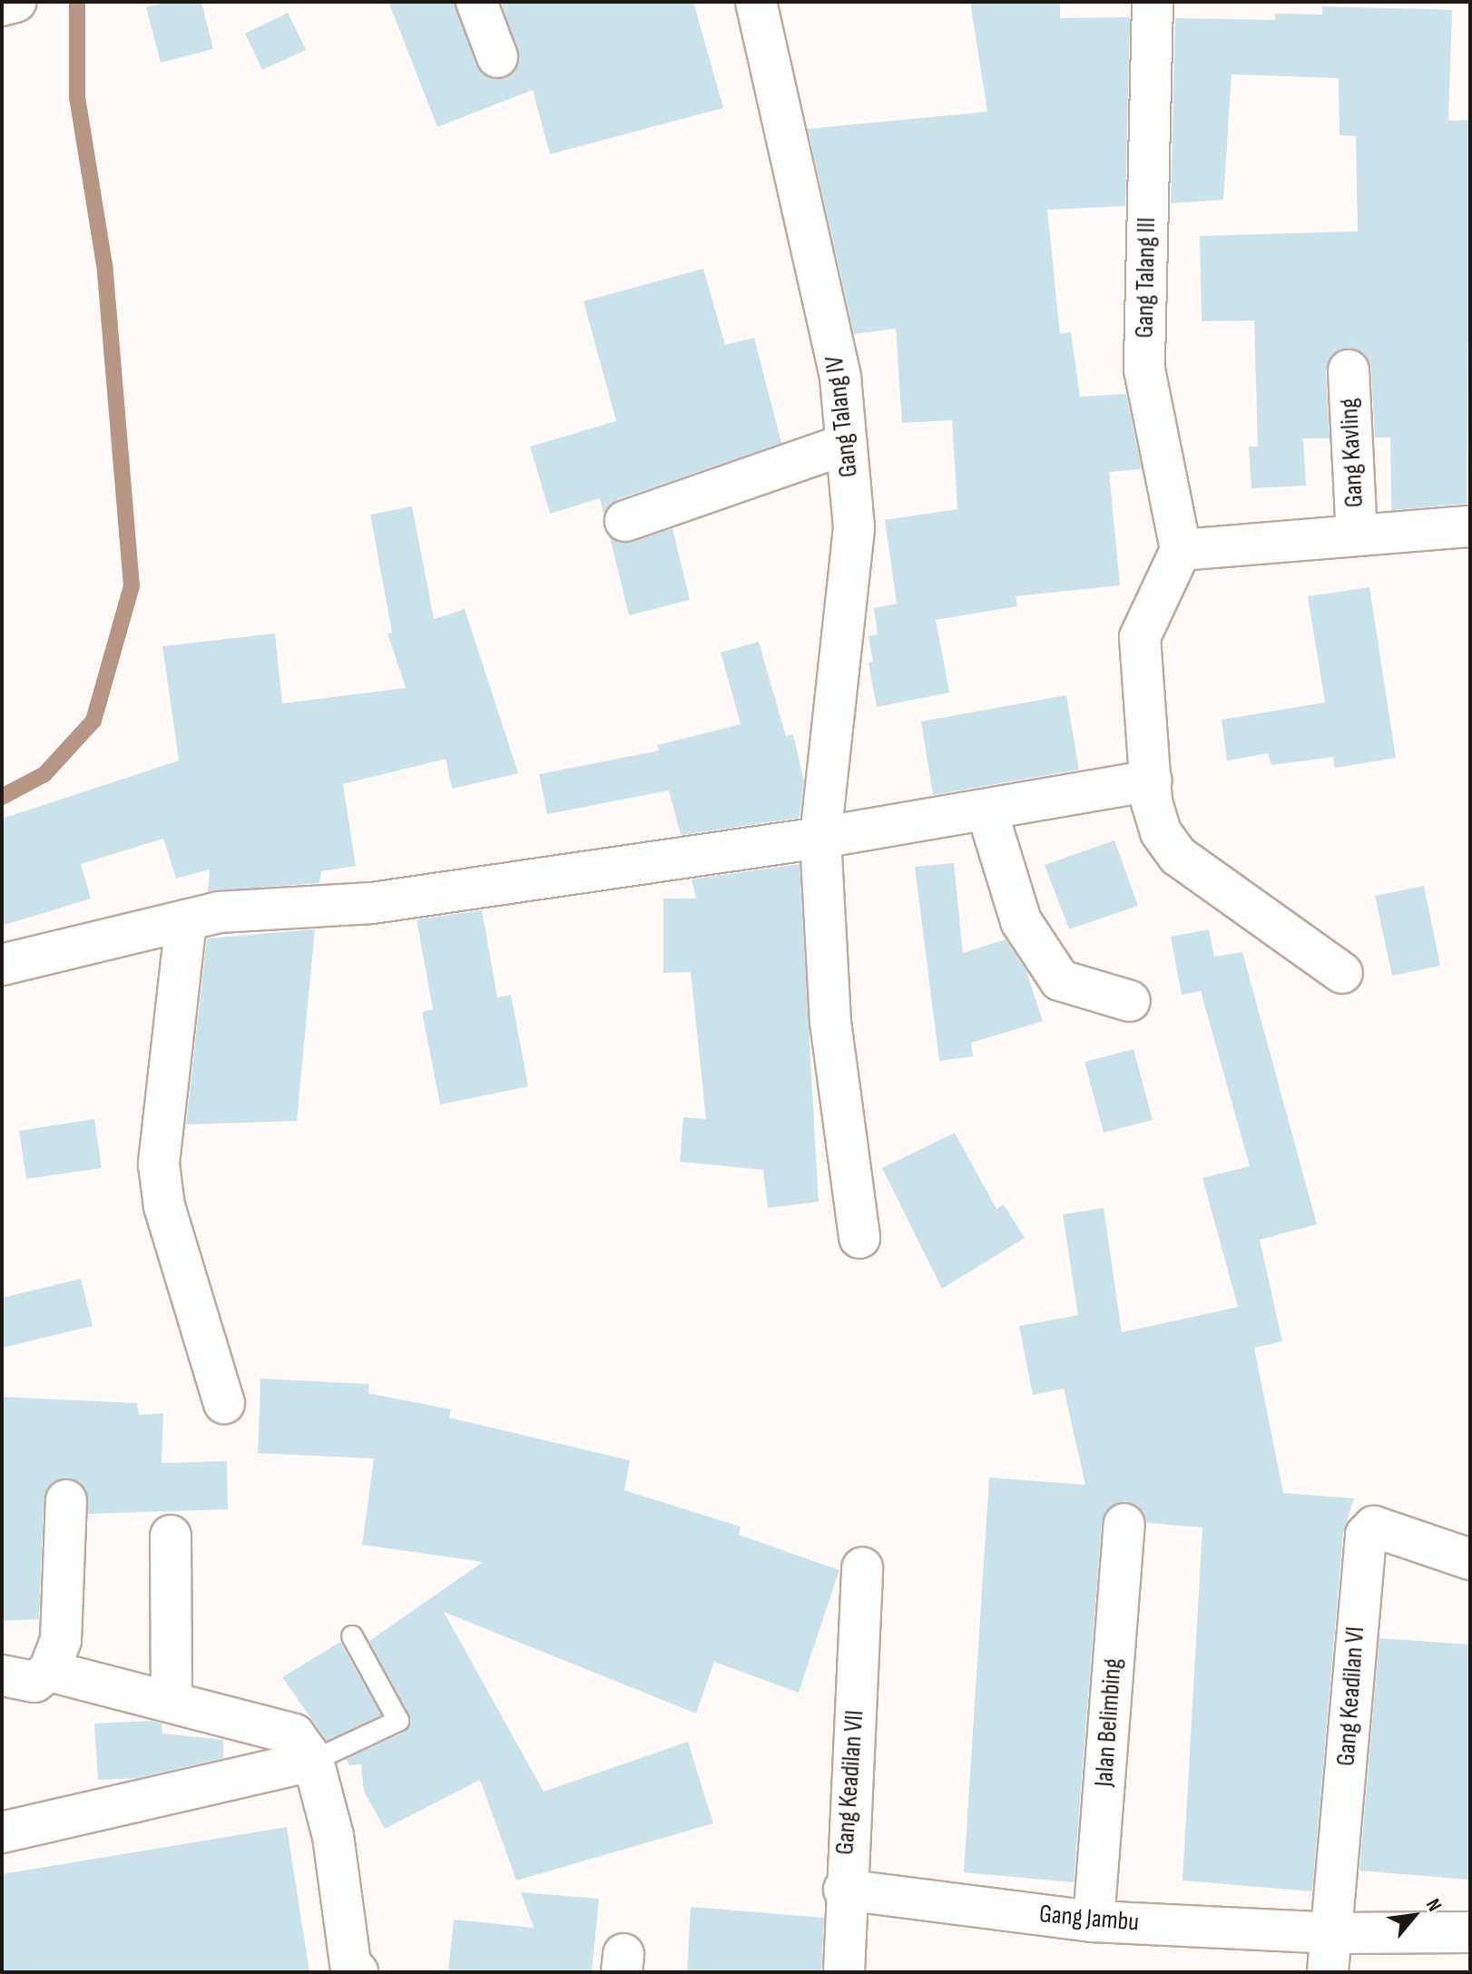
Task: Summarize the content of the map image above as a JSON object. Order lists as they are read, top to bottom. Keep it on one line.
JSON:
{"streets":{"street":["Gang Talang III","Gang Talang IV","Gang Kavling","Gang Keadilan VI","Jalan Belimbing","Gang Keadilan VII","Gang Jambu"]},"crossings":[["Gang Keadilan VI","Gang Jambu"],["Jalan Belimbing","Gang Jambu"],["Gang Keadilan VII","Gang Jambu"]],"north":"top right"}
